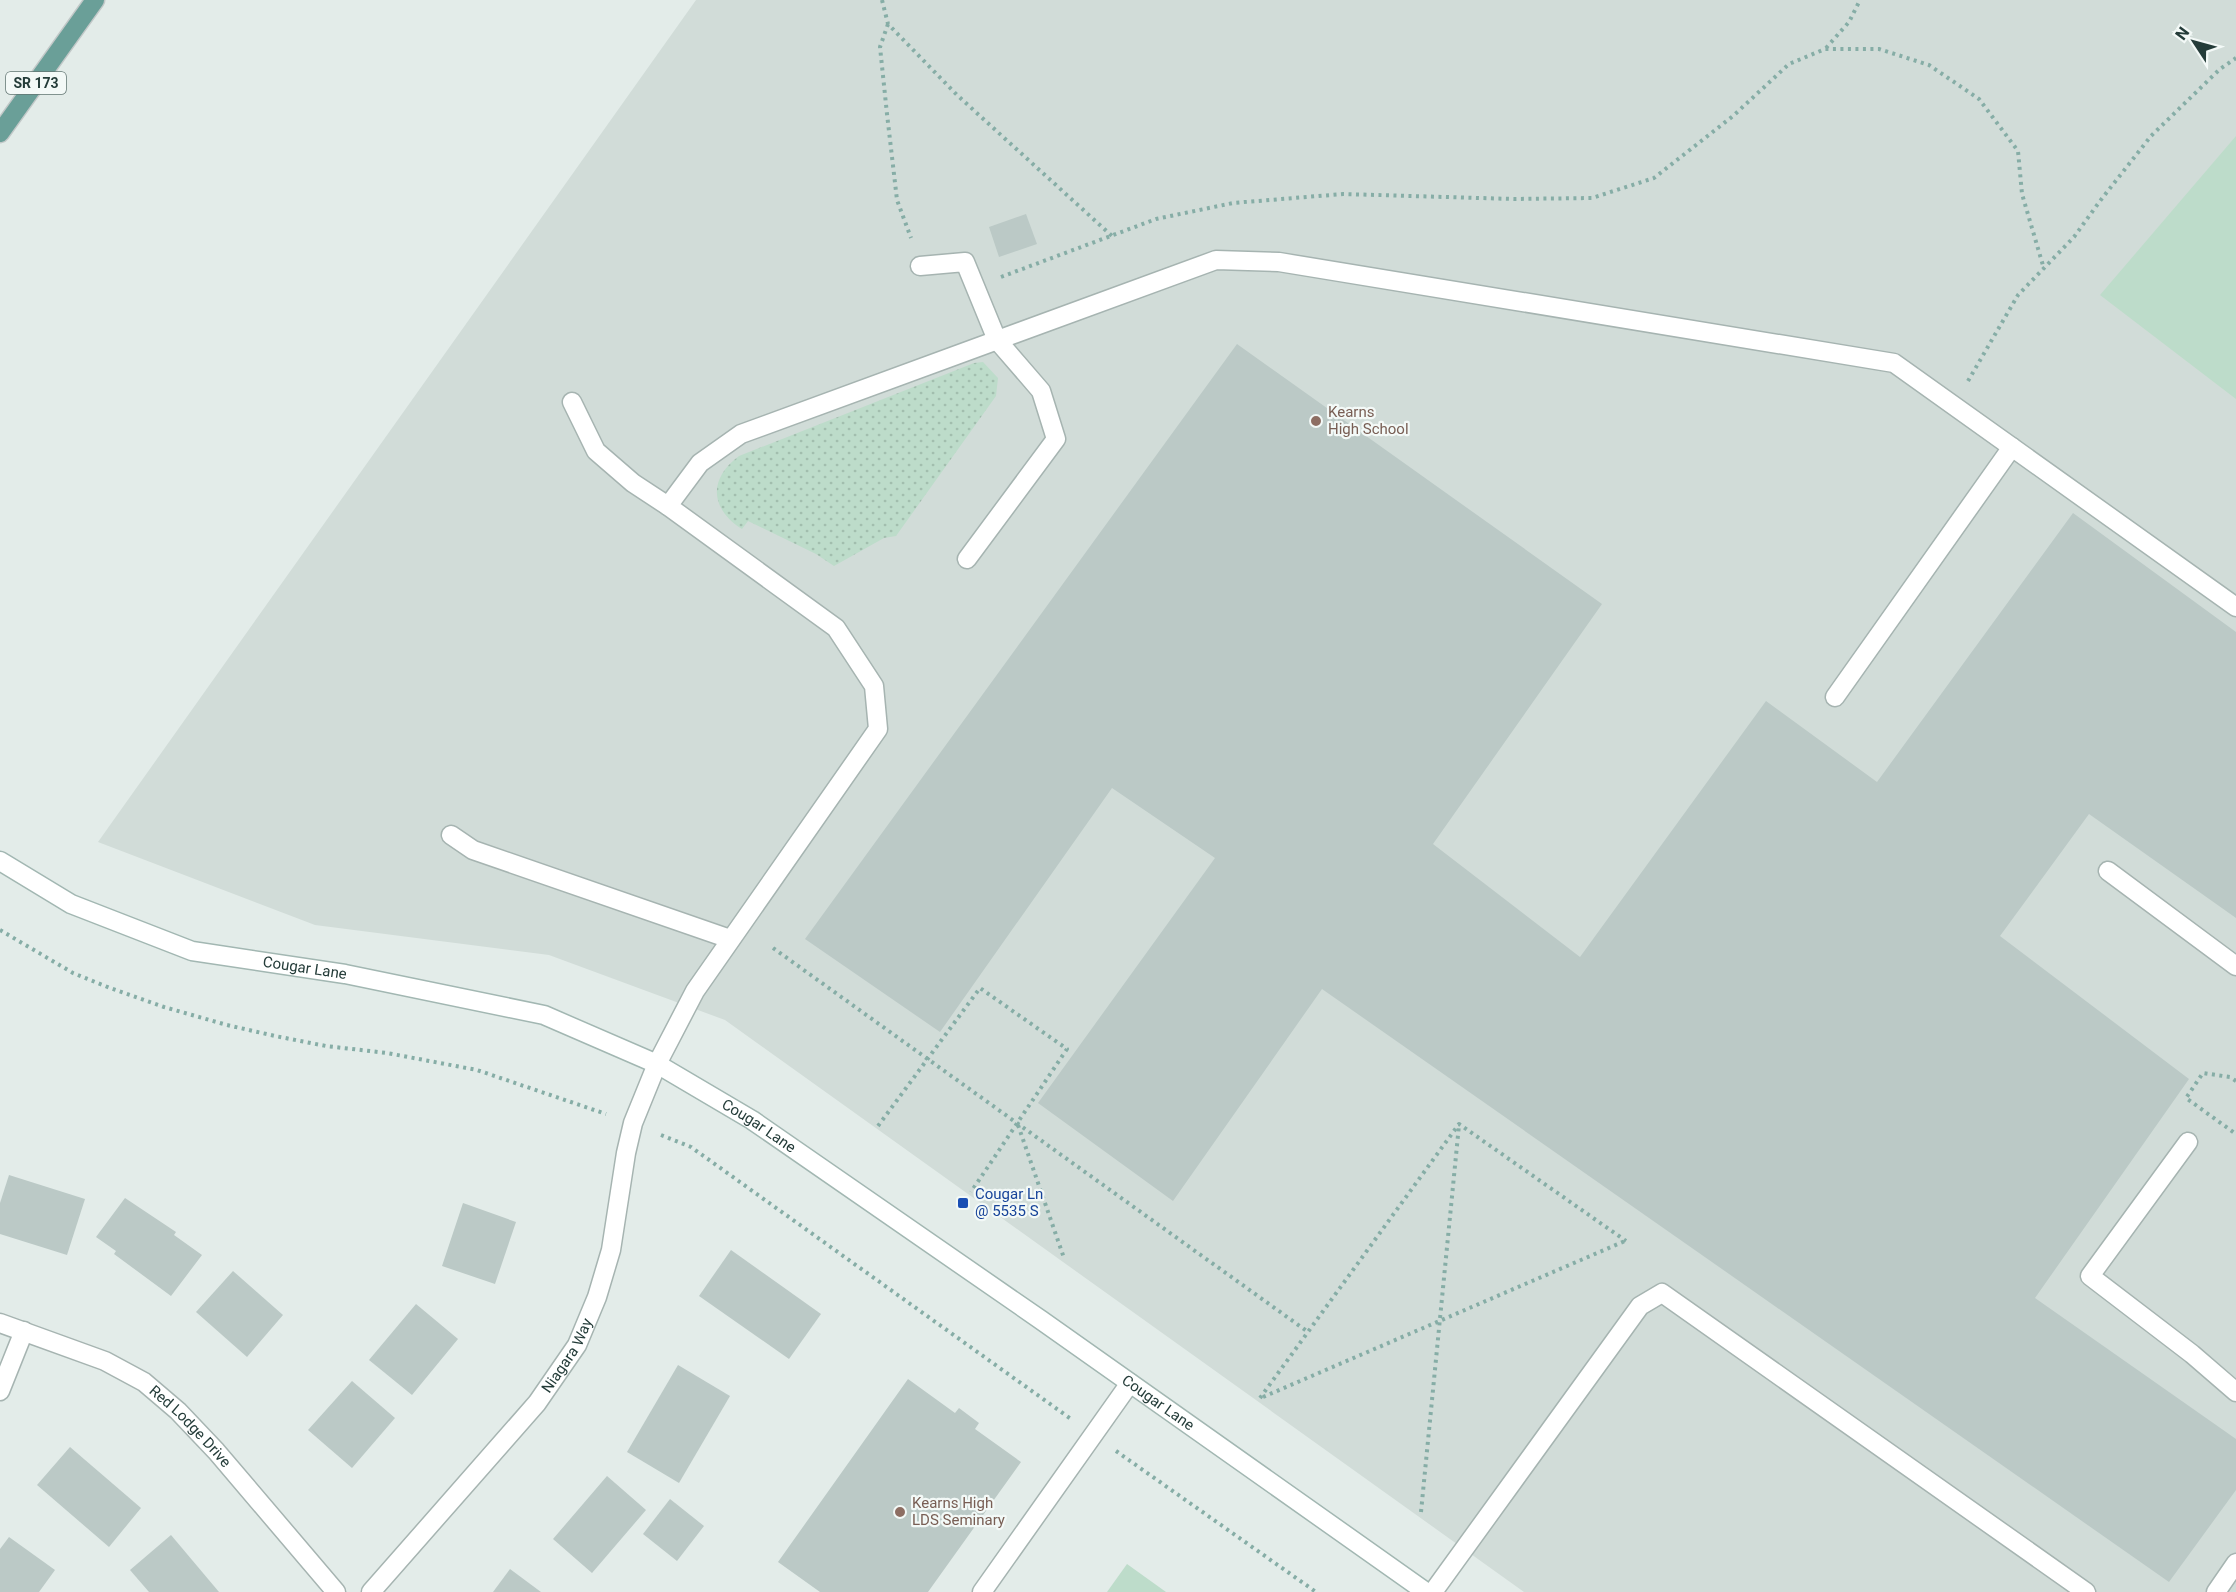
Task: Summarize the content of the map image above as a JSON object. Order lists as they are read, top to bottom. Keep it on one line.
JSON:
{"streets":{"main road":["SR 173","Cougar Lane","Niagara Way","Red Lodge Drive"]},"crossings":[["Cougar Lane","Niagara Way"]],"places":{"other":["Kearns High School","Kearns High LDS Seminary"],"transit":["Cougar Ln @ 5535 S"]},"north":"top left"}
